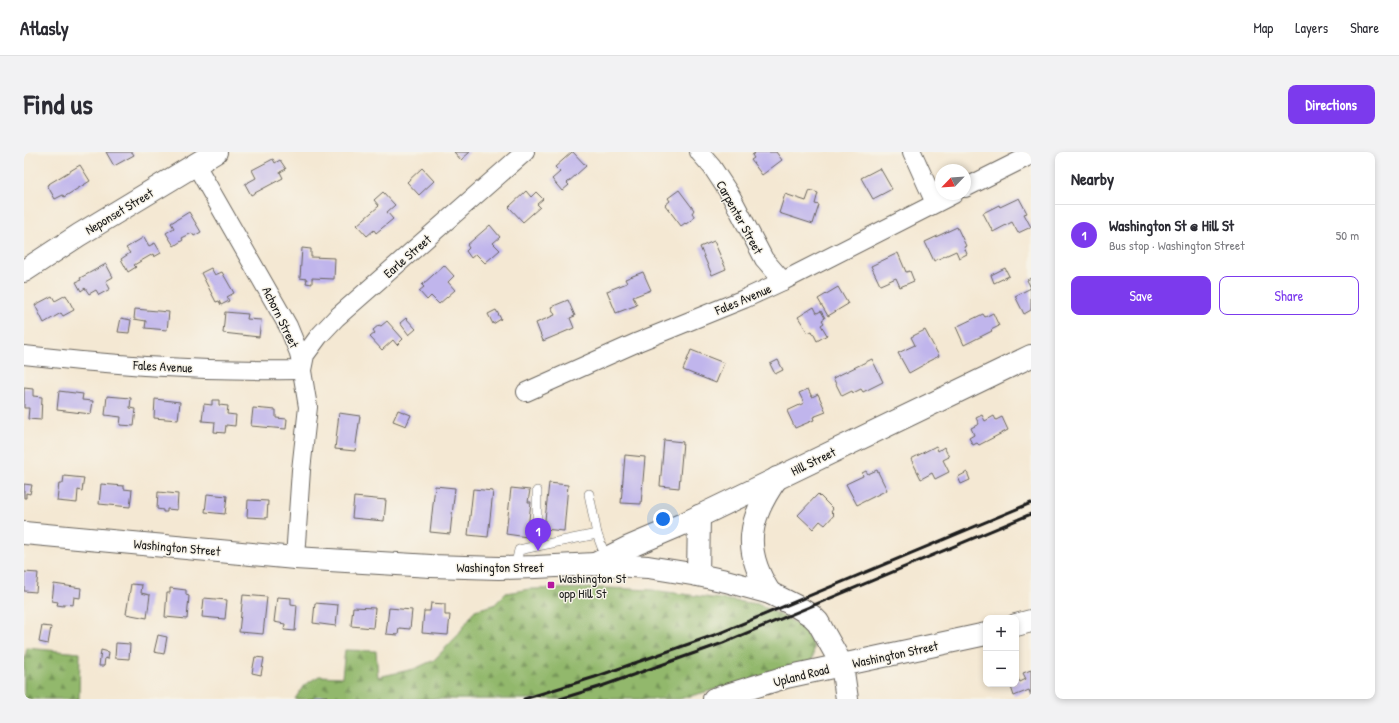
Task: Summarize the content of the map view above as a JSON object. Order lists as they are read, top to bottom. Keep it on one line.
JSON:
{"streets":{"street":["Neponset Street","Carpenter Street","Earle Street","Fales Avenue","Achorn Street","Hill Street","Washington Street","Upland Road"]},"crossings":[["Neponset Street","Achorn Street"],["Carpenter Street","Fales Avenue"],["Earle Street","Fales Avenue"],["Earle Street","Achorn Street"],["Fales Avenue","Achorn Street"],["Achorn Street","Washington Street"],["Hill Street","Washington Street"],["Washington Street","Upland Road"]],"places":{"transit":["Washington St opp Hill St"]},"north":"bottom left","page":{"header":"Atlasly","nav":["Map","Layers","Share"],"title":"Find us","buttons":["Directions",["Save","Share"]],"heading":"Nearby","list":[{"mark":"1","name":"Washington St @ Hill St","note":"Bus stop · Washington Street","value":"50 m"}],"pins":"1","map_buttons":["+","−"]}}
